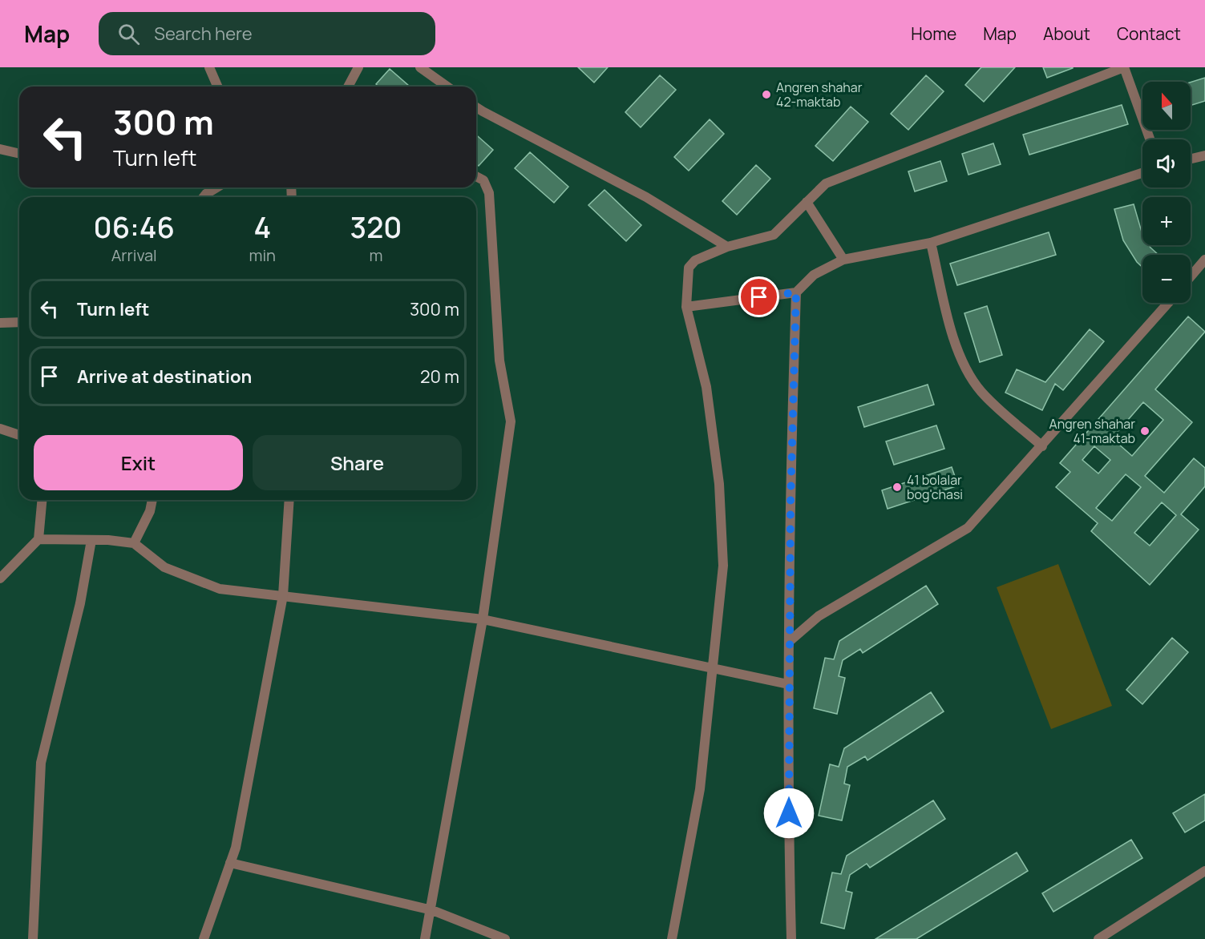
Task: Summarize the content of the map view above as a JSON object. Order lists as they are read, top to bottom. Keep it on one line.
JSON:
{"places":["Angren shahar 42-maktab","Angren shahar 41-maktab","41 bolalar bog'chasi"],"north":"top","page":{"header":"Map","search":"Search here","nav":["Home","Map","About","Contact"],"map_buttons":["+","−"],"turn":["300 m","Turn left"],"eta":["06:46","Arrival","4","min","320","m"],"list":[{"name":"Turn left","value":"300 m"},{"name":"Arrive at destination","value":"20 m"}],"buttons":["Exit","Share"]}}
